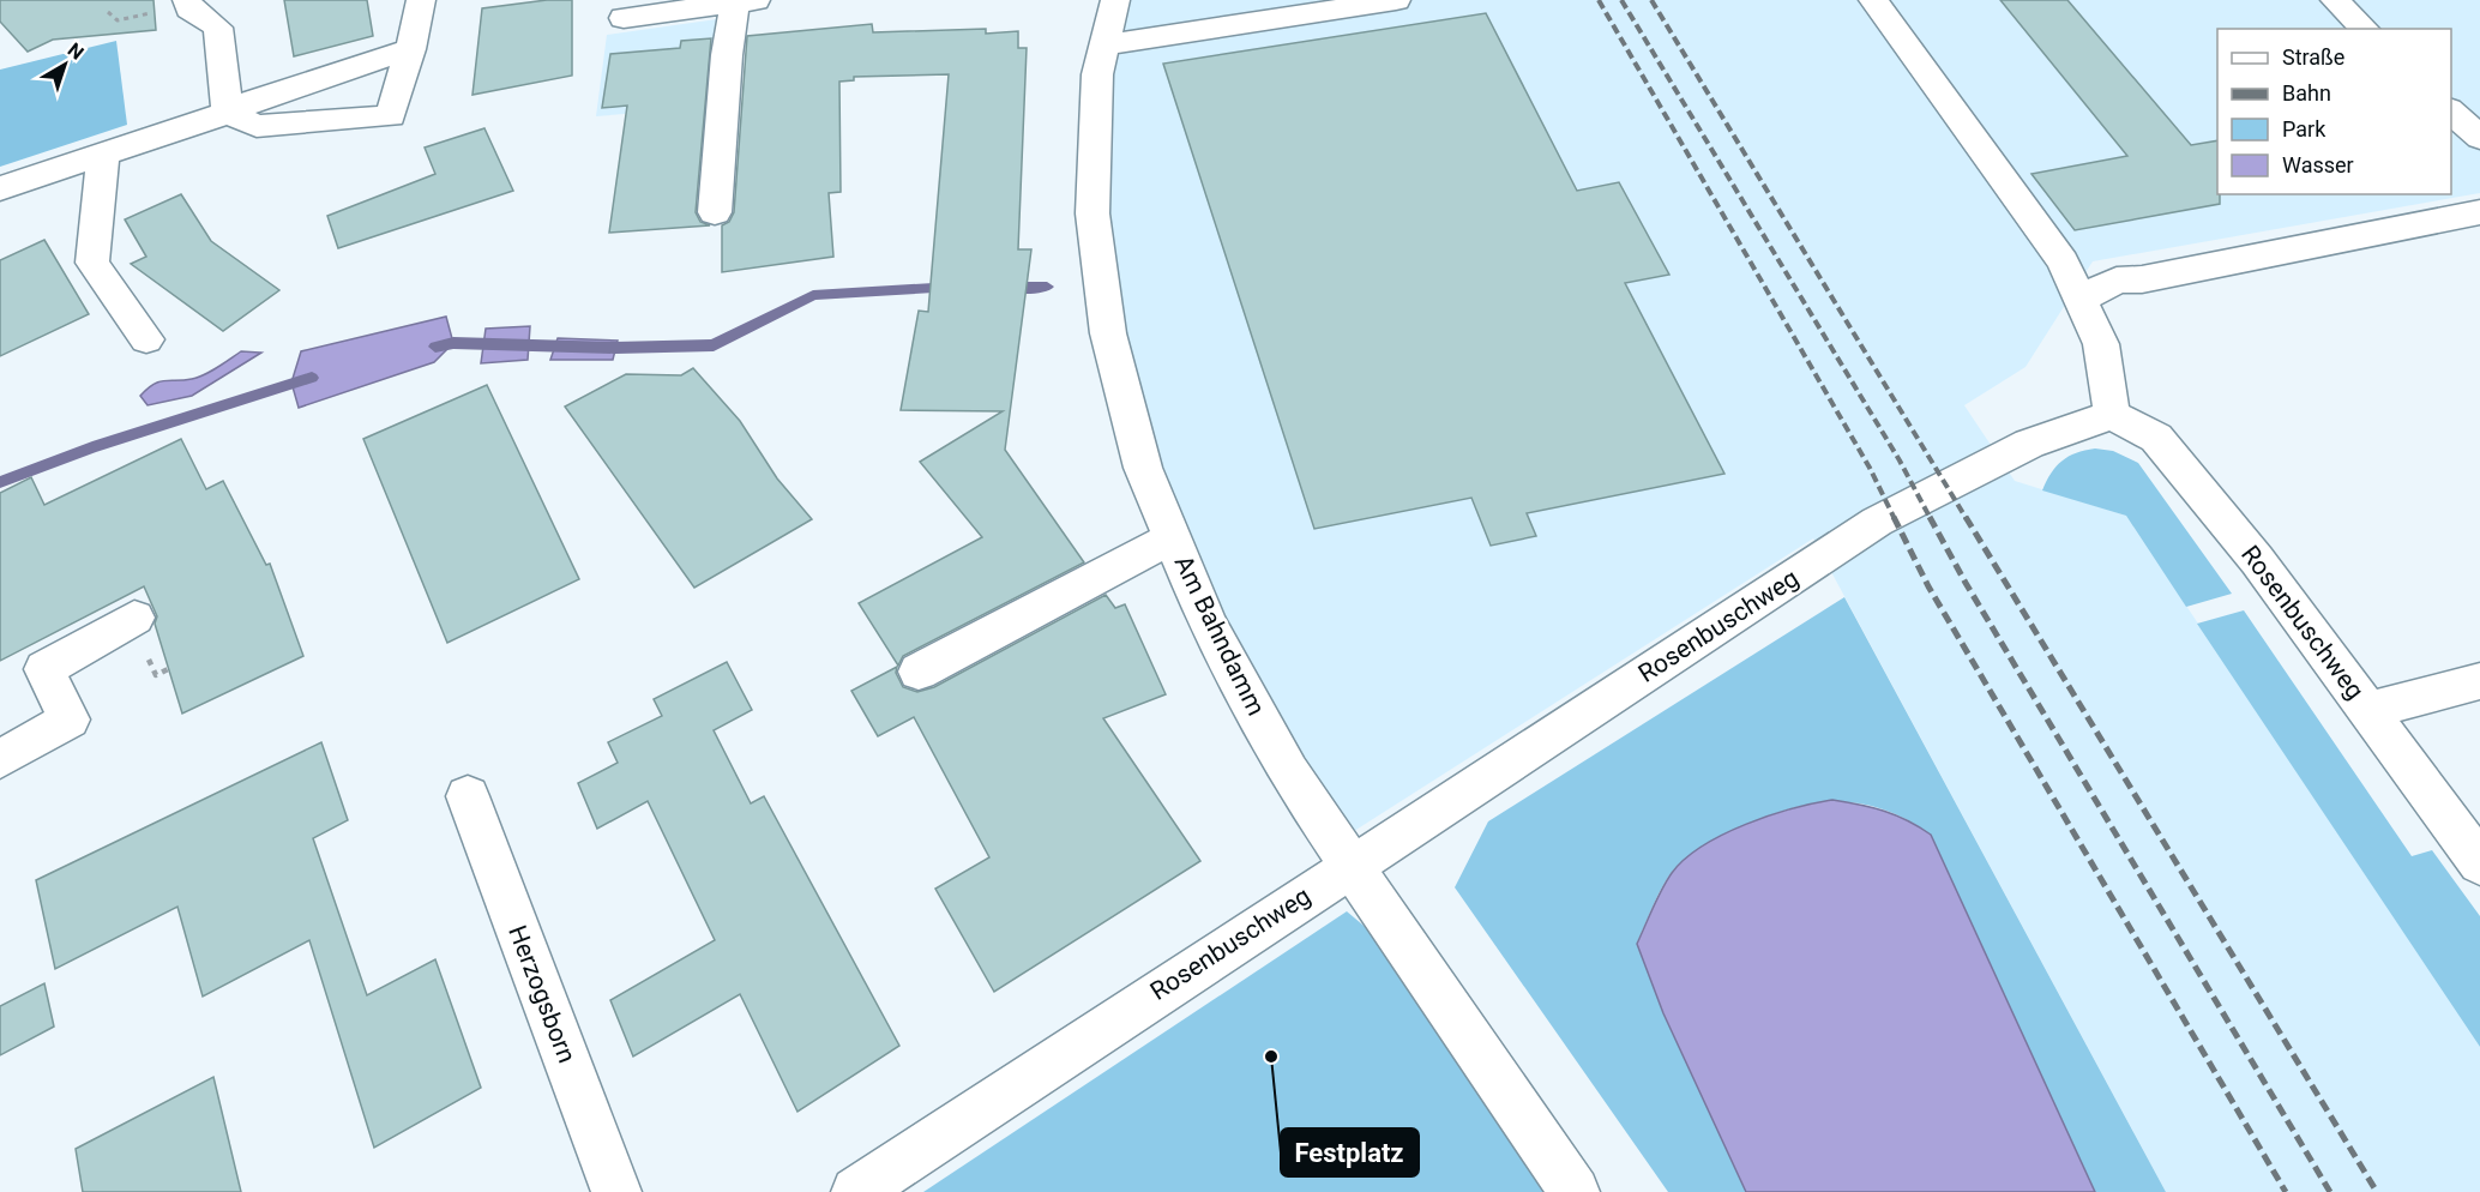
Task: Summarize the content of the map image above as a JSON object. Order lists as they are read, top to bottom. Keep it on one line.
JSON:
{"streets":{"street":["Rosenbuschweg","Am Bahndamm","Herzogsborn"]},"crossings":[["Rosenbuschweg","Am Bahndamm"]],"places":["Festplatz"],"legend":["Straße","Bahn","Park","Wasser"],"north":"top right"}
